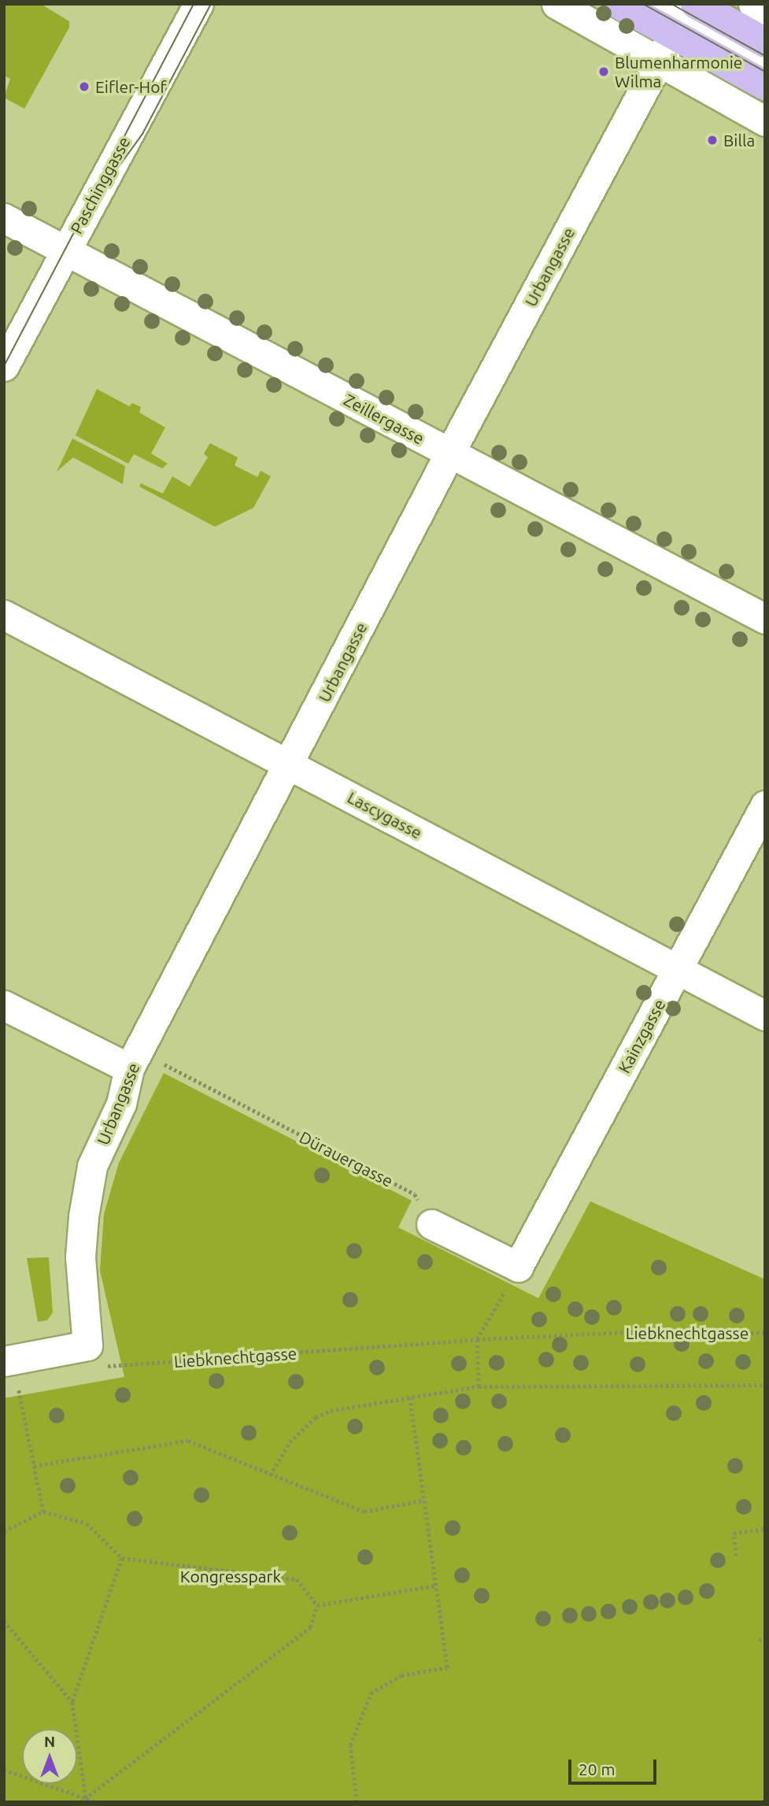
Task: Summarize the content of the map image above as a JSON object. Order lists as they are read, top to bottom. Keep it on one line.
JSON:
{"streets":{"street":["Paschinggasse","Urbangasse","Zeillergasse","Lascygasse","Kainzgasse"],"path":["Dürauergasse","Liebknechtgasse"]},"crossings":[["Paschinggasse","Zeillergasse"],["Urbangasse","Zeillergasse"],["Urbangasse","Lascygasse"],["Urbangasse","Liebknechtgasse"],["Lascygasse","Kainzgasse"]],"parks":["Kongresspark"],"places":["Blumenharmonie Wilma","Eifler-Hof","Billa"],"scale_bar":"20 m","north":"top"}
